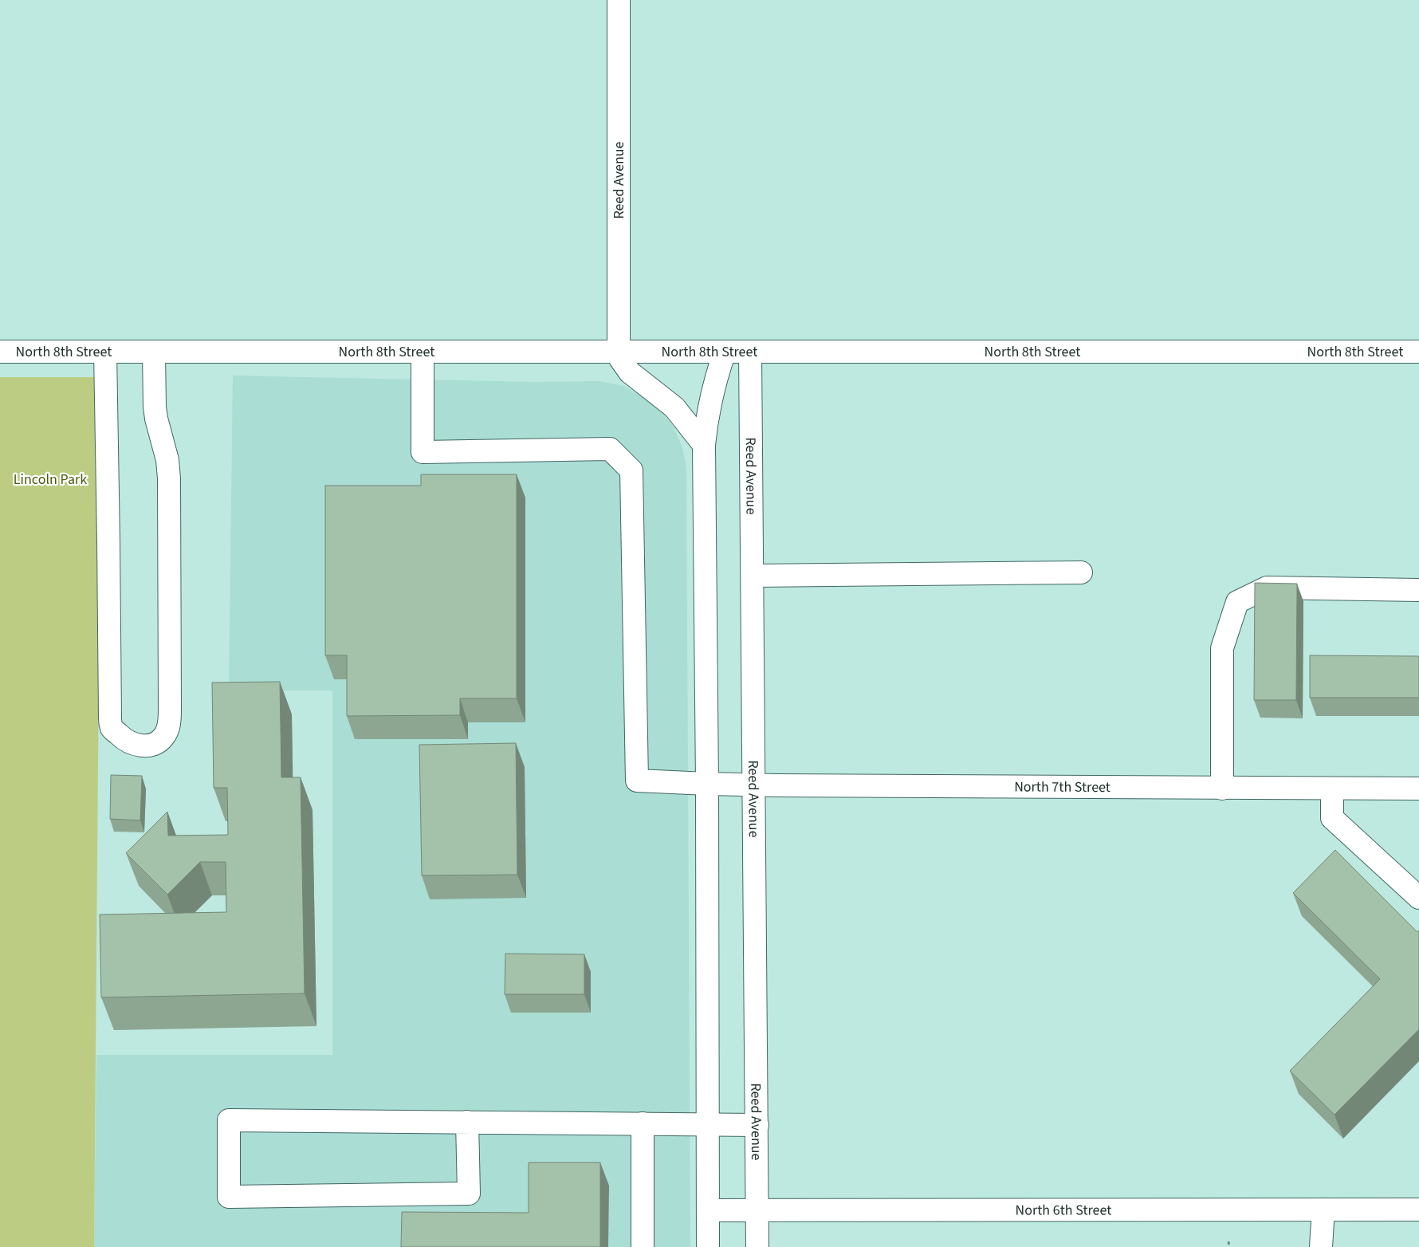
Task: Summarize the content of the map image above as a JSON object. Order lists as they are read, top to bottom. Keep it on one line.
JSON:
{"streets":{"street":["Reed Avenue","North 8th Street","North 7th Street","North 6th Street"]},"crossings":[["Reed Avenue","North 8th Street"],["Reed Avenue","North 7th Street"],["Reed Avenue","North 6th Street"],["North 8th Street","North 7th Street"]],"parks":["Lincoln Park"]}
